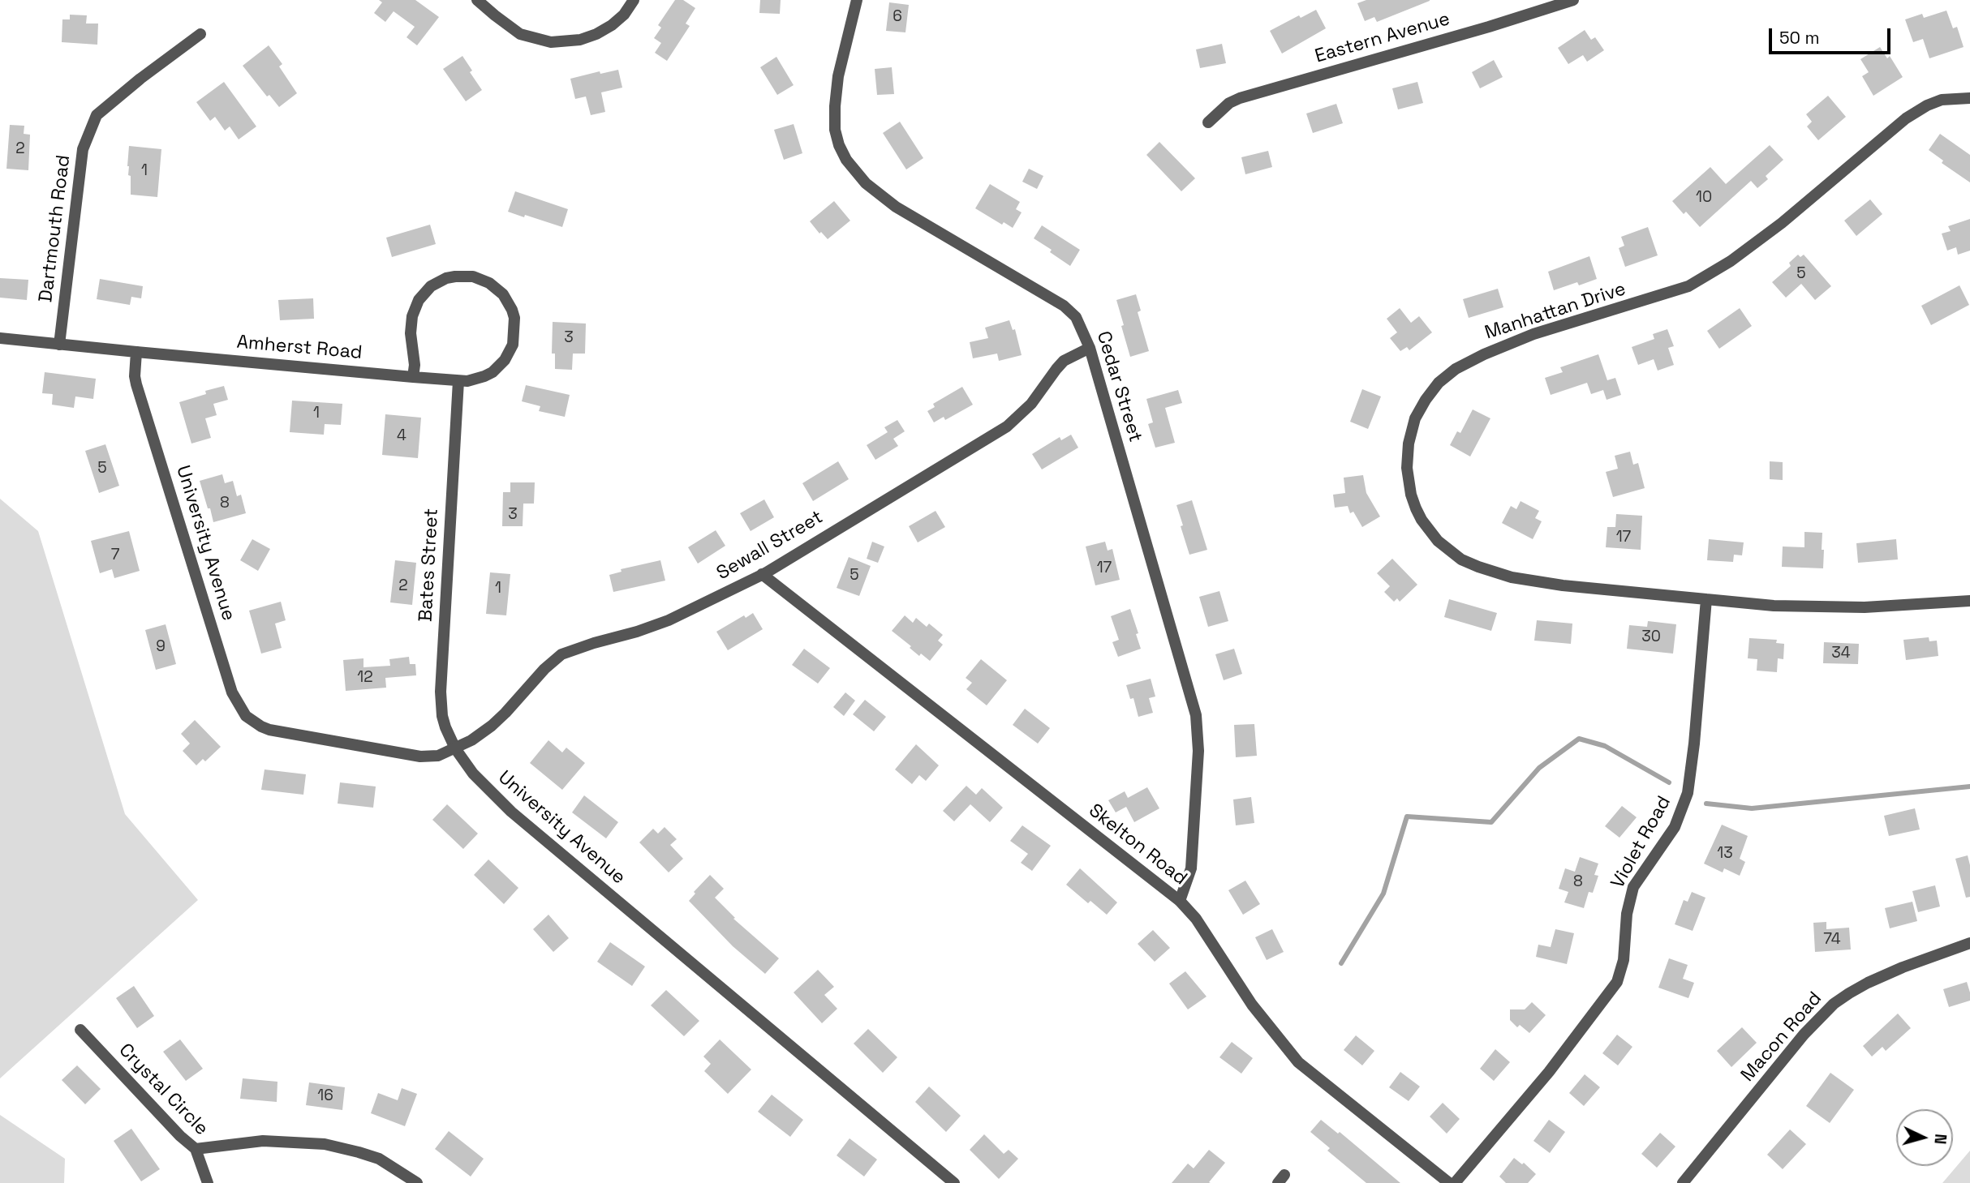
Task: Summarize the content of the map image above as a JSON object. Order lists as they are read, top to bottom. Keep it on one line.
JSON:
{"streets":{"street":["Eastern Avenue","Dartmouth Road","Manhattan Drive","Amherst Road","Cedar Street","University Avenue","Sewall Street","Bates Street","Violet Road","Skelton Road","Macon Road","Crystal Circle"]},"crossings":[["Manhattan Drive","Violet Road"],["Amherst Road","University Avenue"],["Amherst Road","Bates Street"],["Cedar Street","Sewall Street"],["Cedar Street","Skelton Road"],["University Avenue","Sewall Street"],["University Avenue","Bates Street"],["Sewall Street","Bates Street"],["Sewall Street","Skelton Road"]],"house_numbers":["6","2","1","10","5","3","1","4","5","8","3","17","7","17","5","2","1","30","9","34","12","13","8","74","16"],"scale_bar":"50 m","north":"right"}
